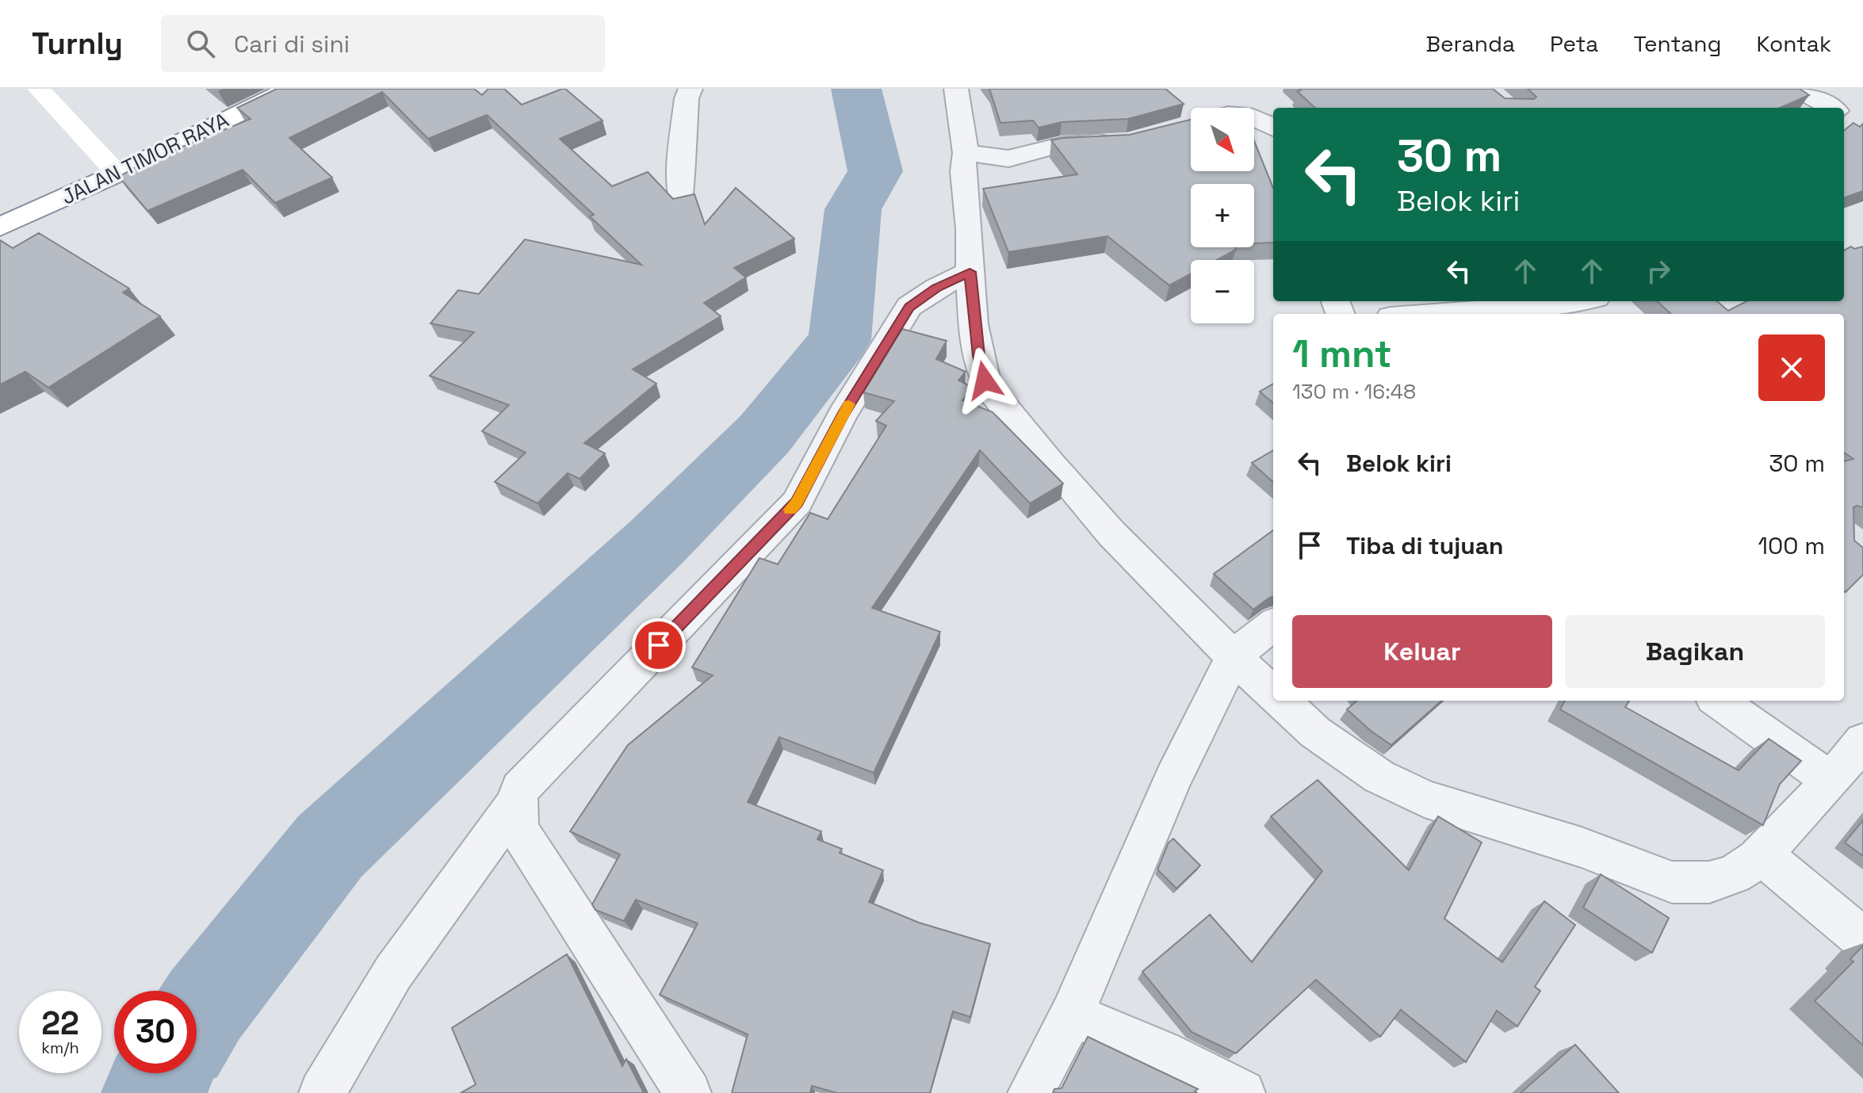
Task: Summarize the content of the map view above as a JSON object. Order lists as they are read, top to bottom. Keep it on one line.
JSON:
{"streets":{"main road":["JALAN TIMOR RAYA"]},"north":"bottom right","page":{"header":"Turnly","search":"Cari di sini","nav":["Beranda","Peta","Tentang","Kontak"],"map_buttons":["+","−"],"turn":["30 m","Belok kiri"],"heading":["1 mnt","130 m · 16:48"],"list":[{"name":"Belok kiri","value":"30 m"},{"name":"Tiba di tujuan","value":"100 m"}],"buttons":["Keluar","Bagikan"],"speed":"22 km/h","limit":"30"}}
